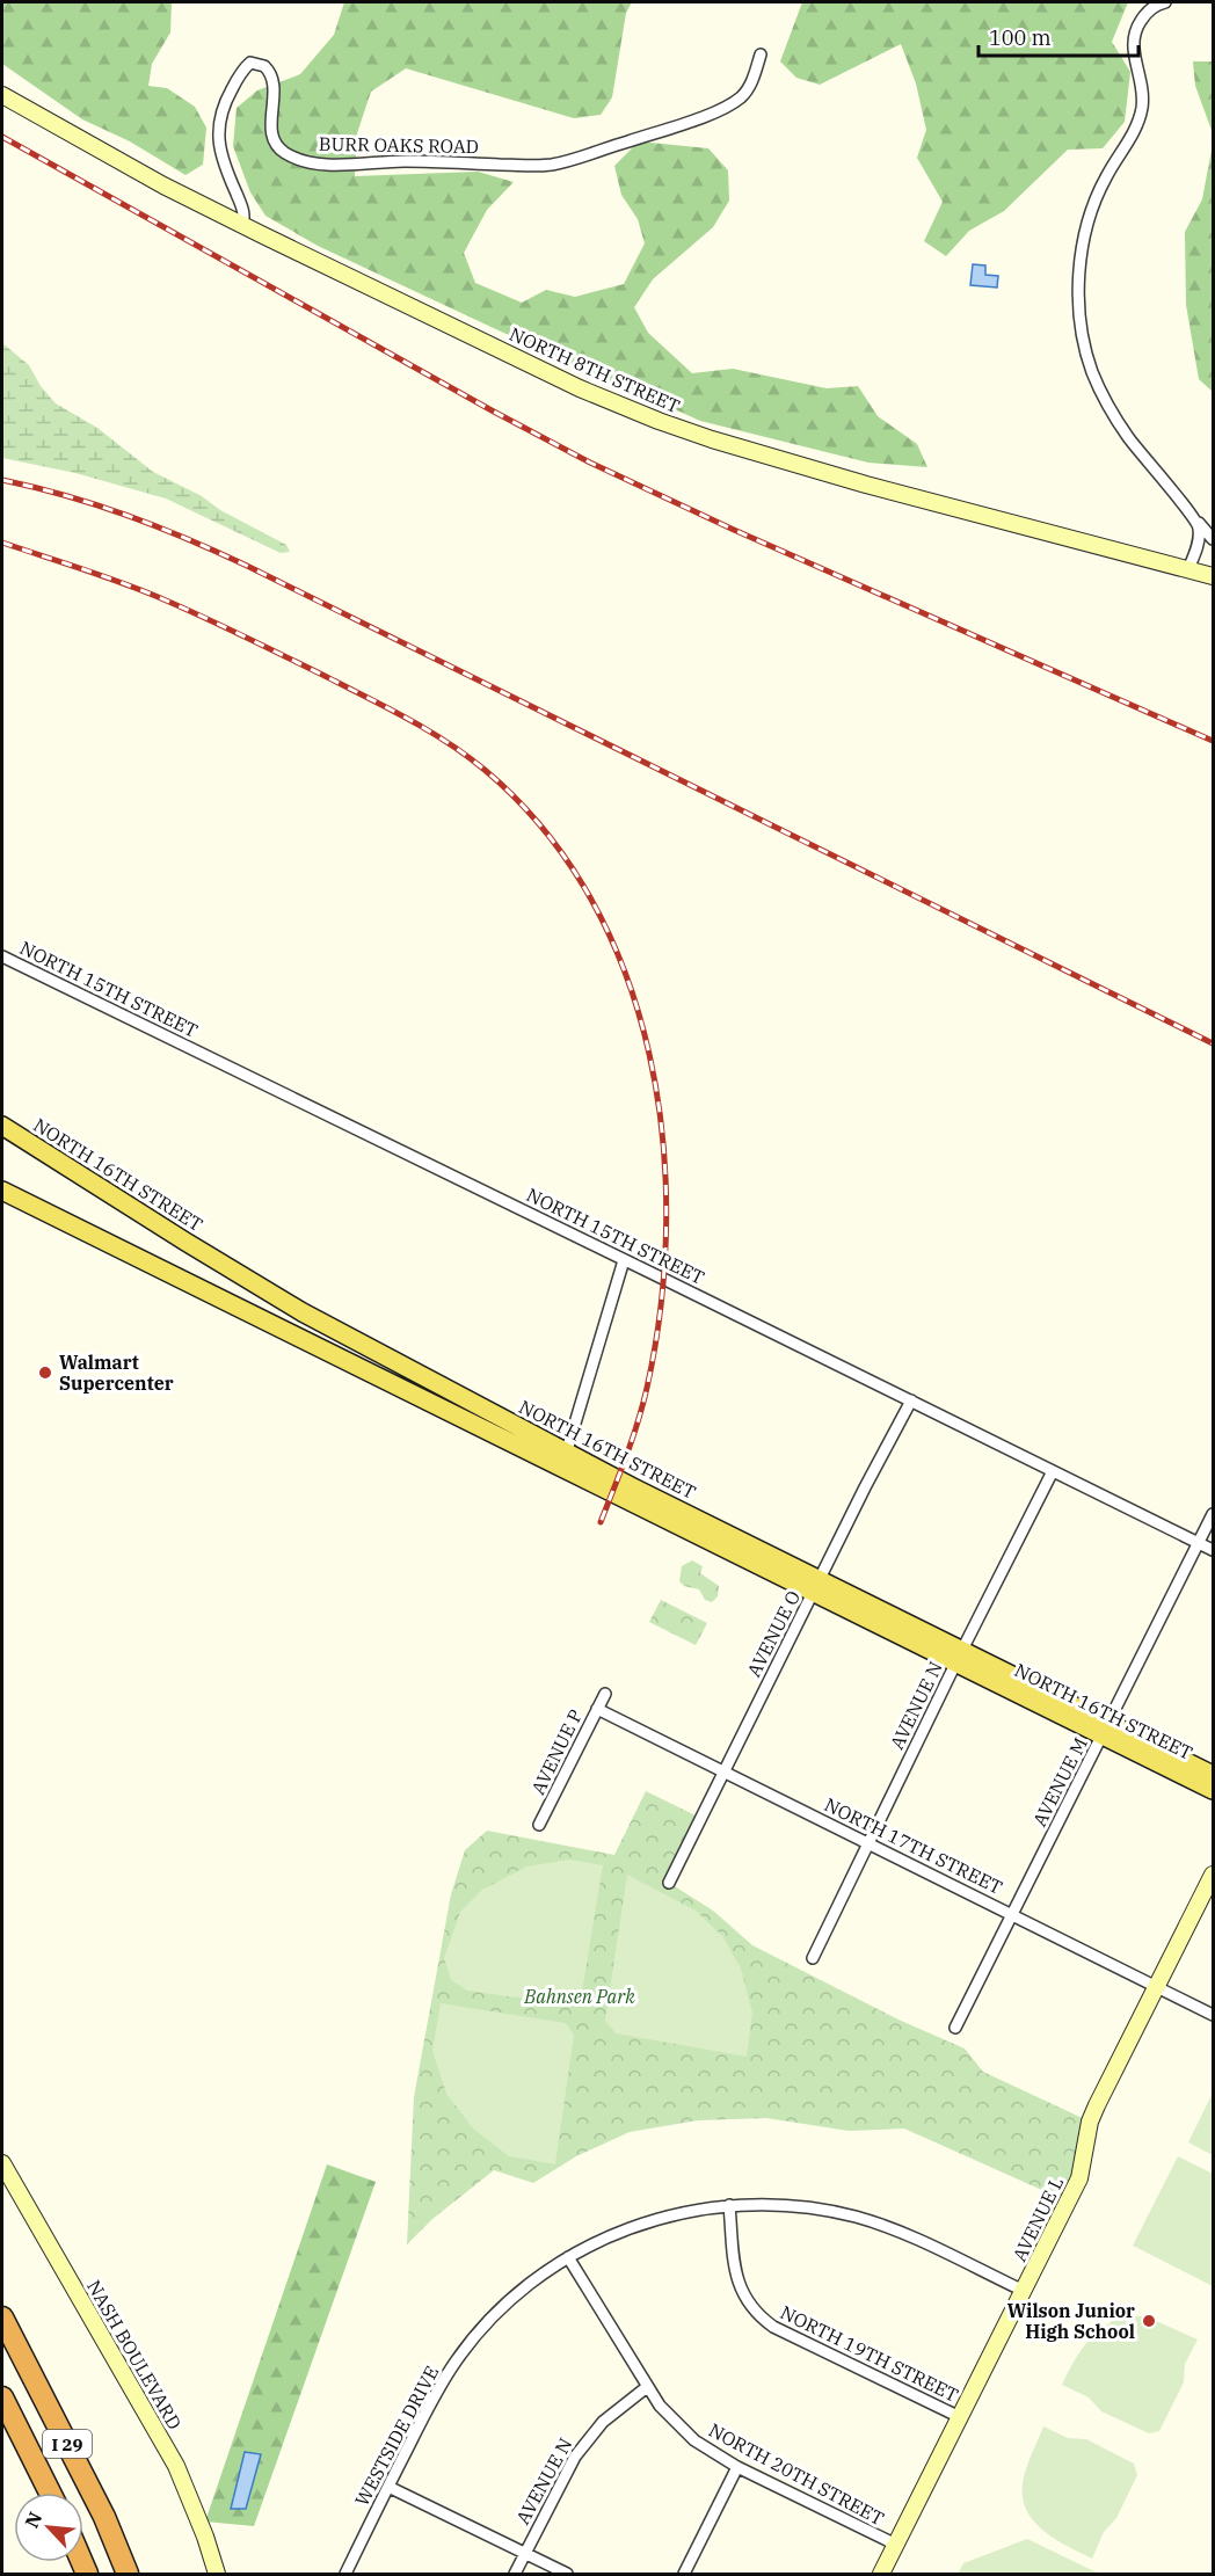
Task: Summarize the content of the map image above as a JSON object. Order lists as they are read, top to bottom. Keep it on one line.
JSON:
{"streets":{"highway":["I 29"],"main road":["NORTH 16TH STREET"],"street":["BURR OAKS ROAD","NORTH 8TH STREET","NORTH 15TH STREET","AVENUE O","AVENUE N","AVENUE P","AVENUE M","NORTH 17TH STREET","AVENUE L","NORTH 19TH STREET","NASH BOULEVARD","WESTSIDE DRIVE","NORTH 20TH STREET"]},"crossings":[["BURR OAKS ROAD","NORTH 8TH STREET"],["NORTH 15TH STREET","AVENUE O"],["NORTH 15TH STREET","AVENUE N"],["NORTH 15TH STREET","AVENUE M"],["NORTH 16TH STREET","AVENUE O"],["NORTH 16TH STREET","AVENUE N"],["NORTH 16TH STREET","AVENUE M"],["AVENUE O","NORTH 17TH STREET"],["AVENUE N","NORTH 17TH STREET"],["AVENUE N","NORTH 20TH STREET"],["AVENUE P","NORTH 17TH STREET"],["AVENUE M","NORTH 17TH STREET"],["NORTH 17TH STREET","AVENUE L"],["AVENUE L","NORTH 19TH STREET"],["AVENUE L","WESTSIDE DRIVE"],["AVENUE L","NORTH 20TH STREET"],["NORTH 19TH STREET","WESTSIDE DRIVE"],["WESTSIDE DRIVE","NORTH 20TH STREET"]],"parks":["Bahnsen Park"],"places":["Walmart Supercenter","Wilson Junior High School"],"scale_bar":"100 m","north":"top left"}
